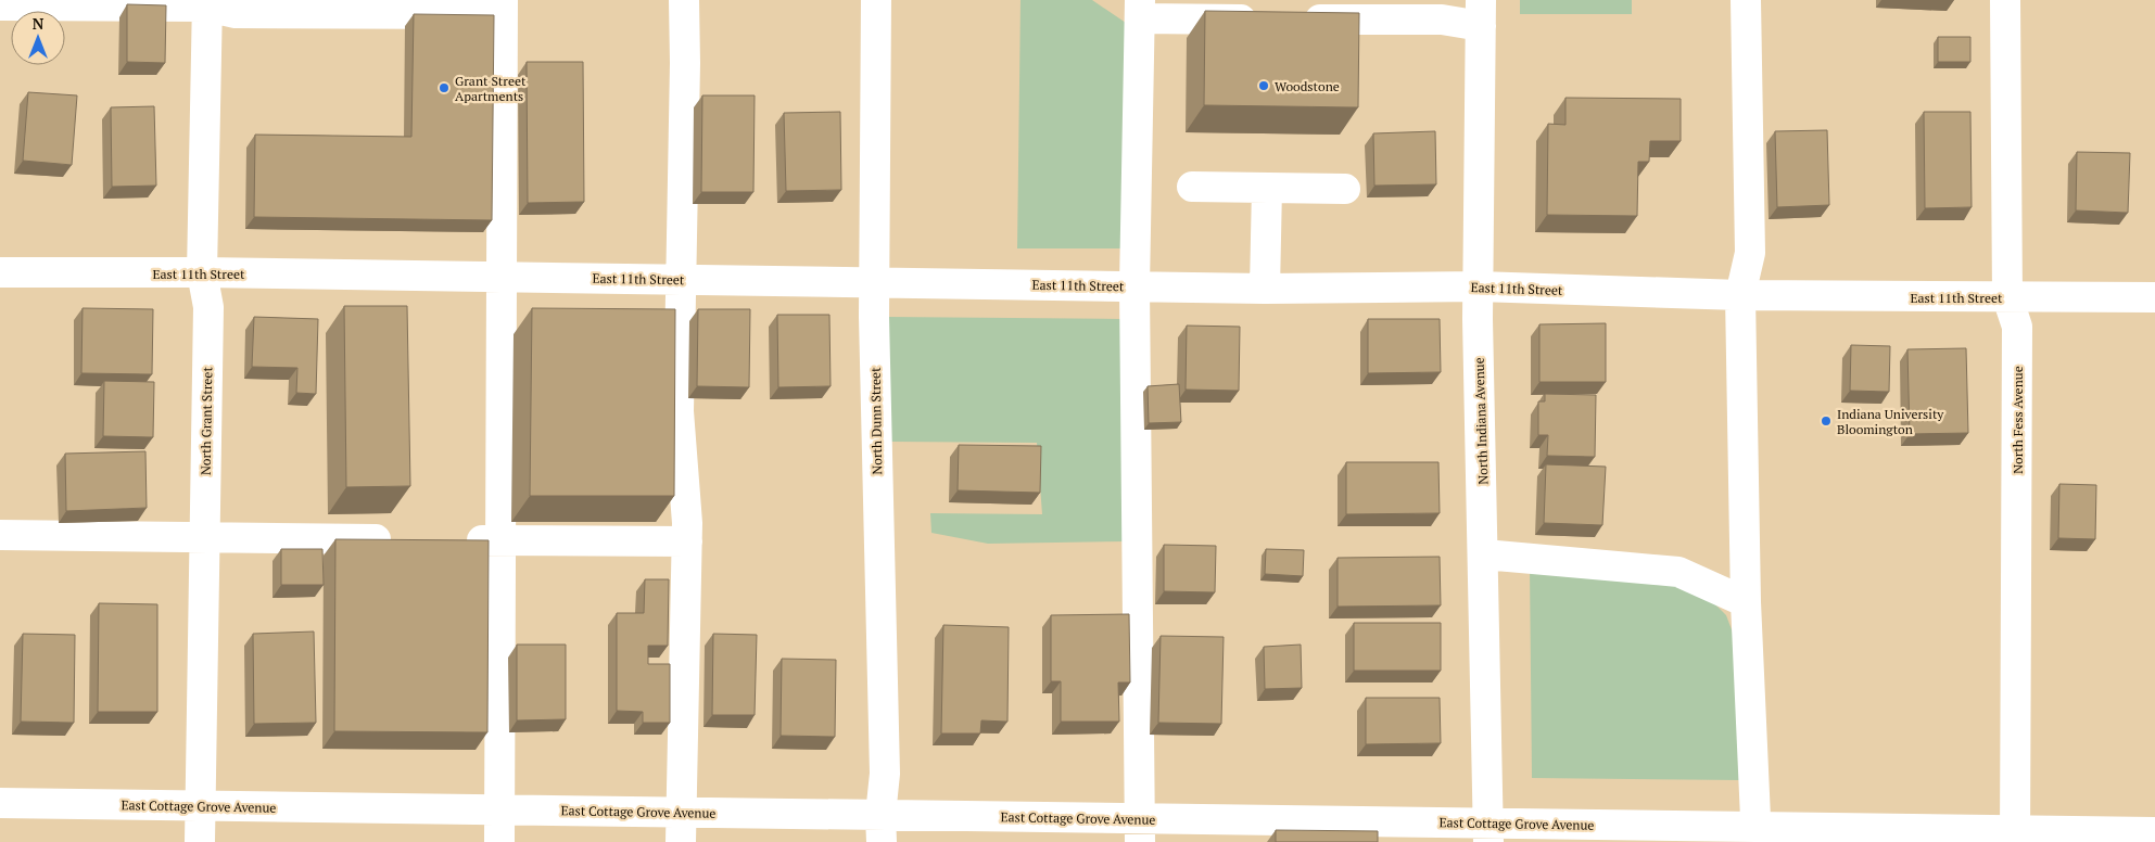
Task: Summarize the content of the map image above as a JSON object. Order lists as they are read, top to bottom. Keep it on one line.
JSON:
{"streets":{"street":["East 11th Street","North Fess Avenue","North Grant Street","North Dunn Street","North Indiana Avenue","East Cottage Grove Avenue"]},"crossings":[["East 11th Street","North Fess Avenue"],["East 11th Street","North Grant Street"],["East 11th Street","North Dunn Street"],["East 11th Street","North Indiana Avenue"],["North Fess Avenue","East Cottage Grove Avenue"],["North Grant Street","East Cottage Grove Avenue"],["North Dunn Street","East Cottage Grove Avenue"],["North Indiana Avenue","East Cottage Grove Avenue"]],"places":["Woodstone","Grant Street Apartments","Indiana University Bloomington"],"north":"top"}
